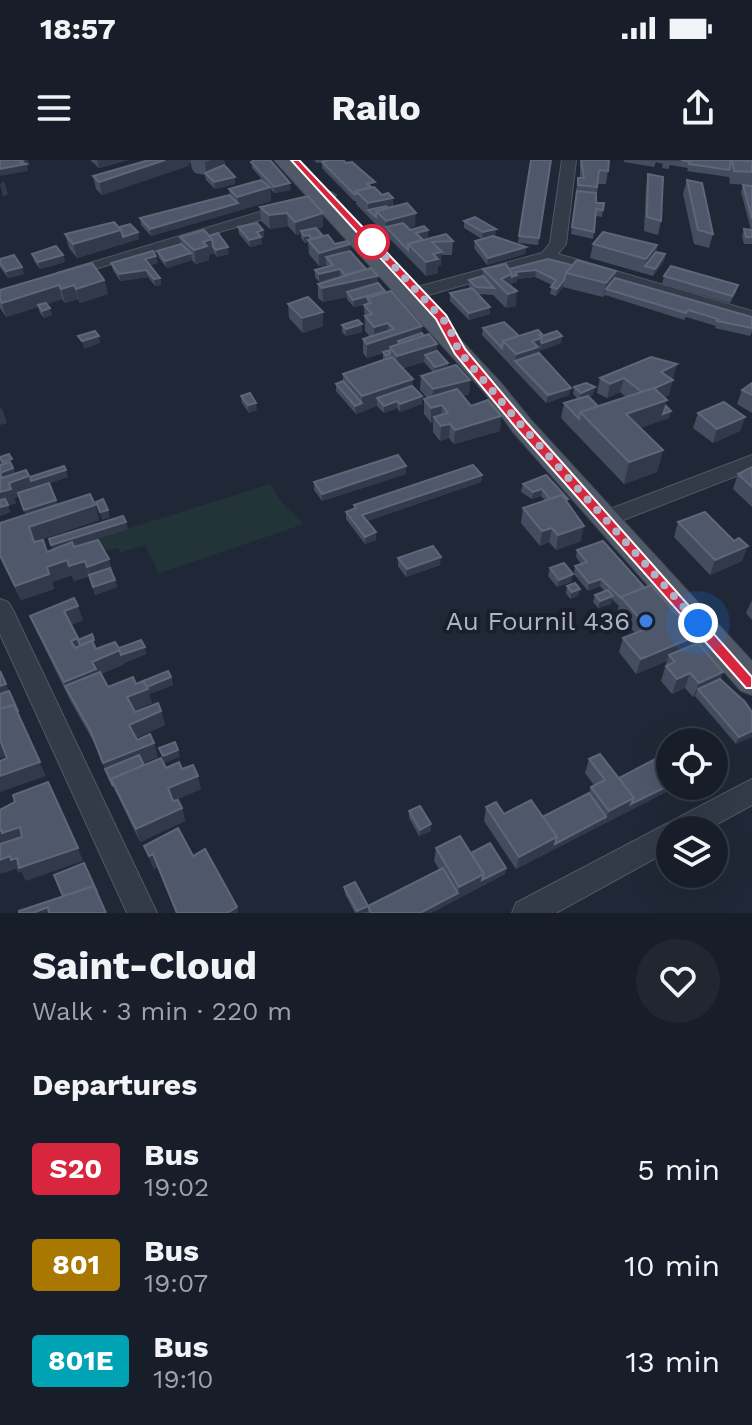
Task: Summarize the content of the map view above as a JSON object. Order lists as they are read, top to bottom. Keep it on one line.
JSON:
{"places":["Au Fournil 436"],"lines":["bus line S20"],"page":{"status":"18:57","header":"Railo","heading":[["Saint-Cloud","Walk · 3 min · 220 m"],"Departures"],"list":[{"mark":"S20","name":"Bus","note":"19:02","value":"5 min"},{"mark":"801","name":"Bus","note":"19:07","value":"10 min"},{"mark":"801E","name":"Bus","note":"19:10","value":"13 min"}]}}
